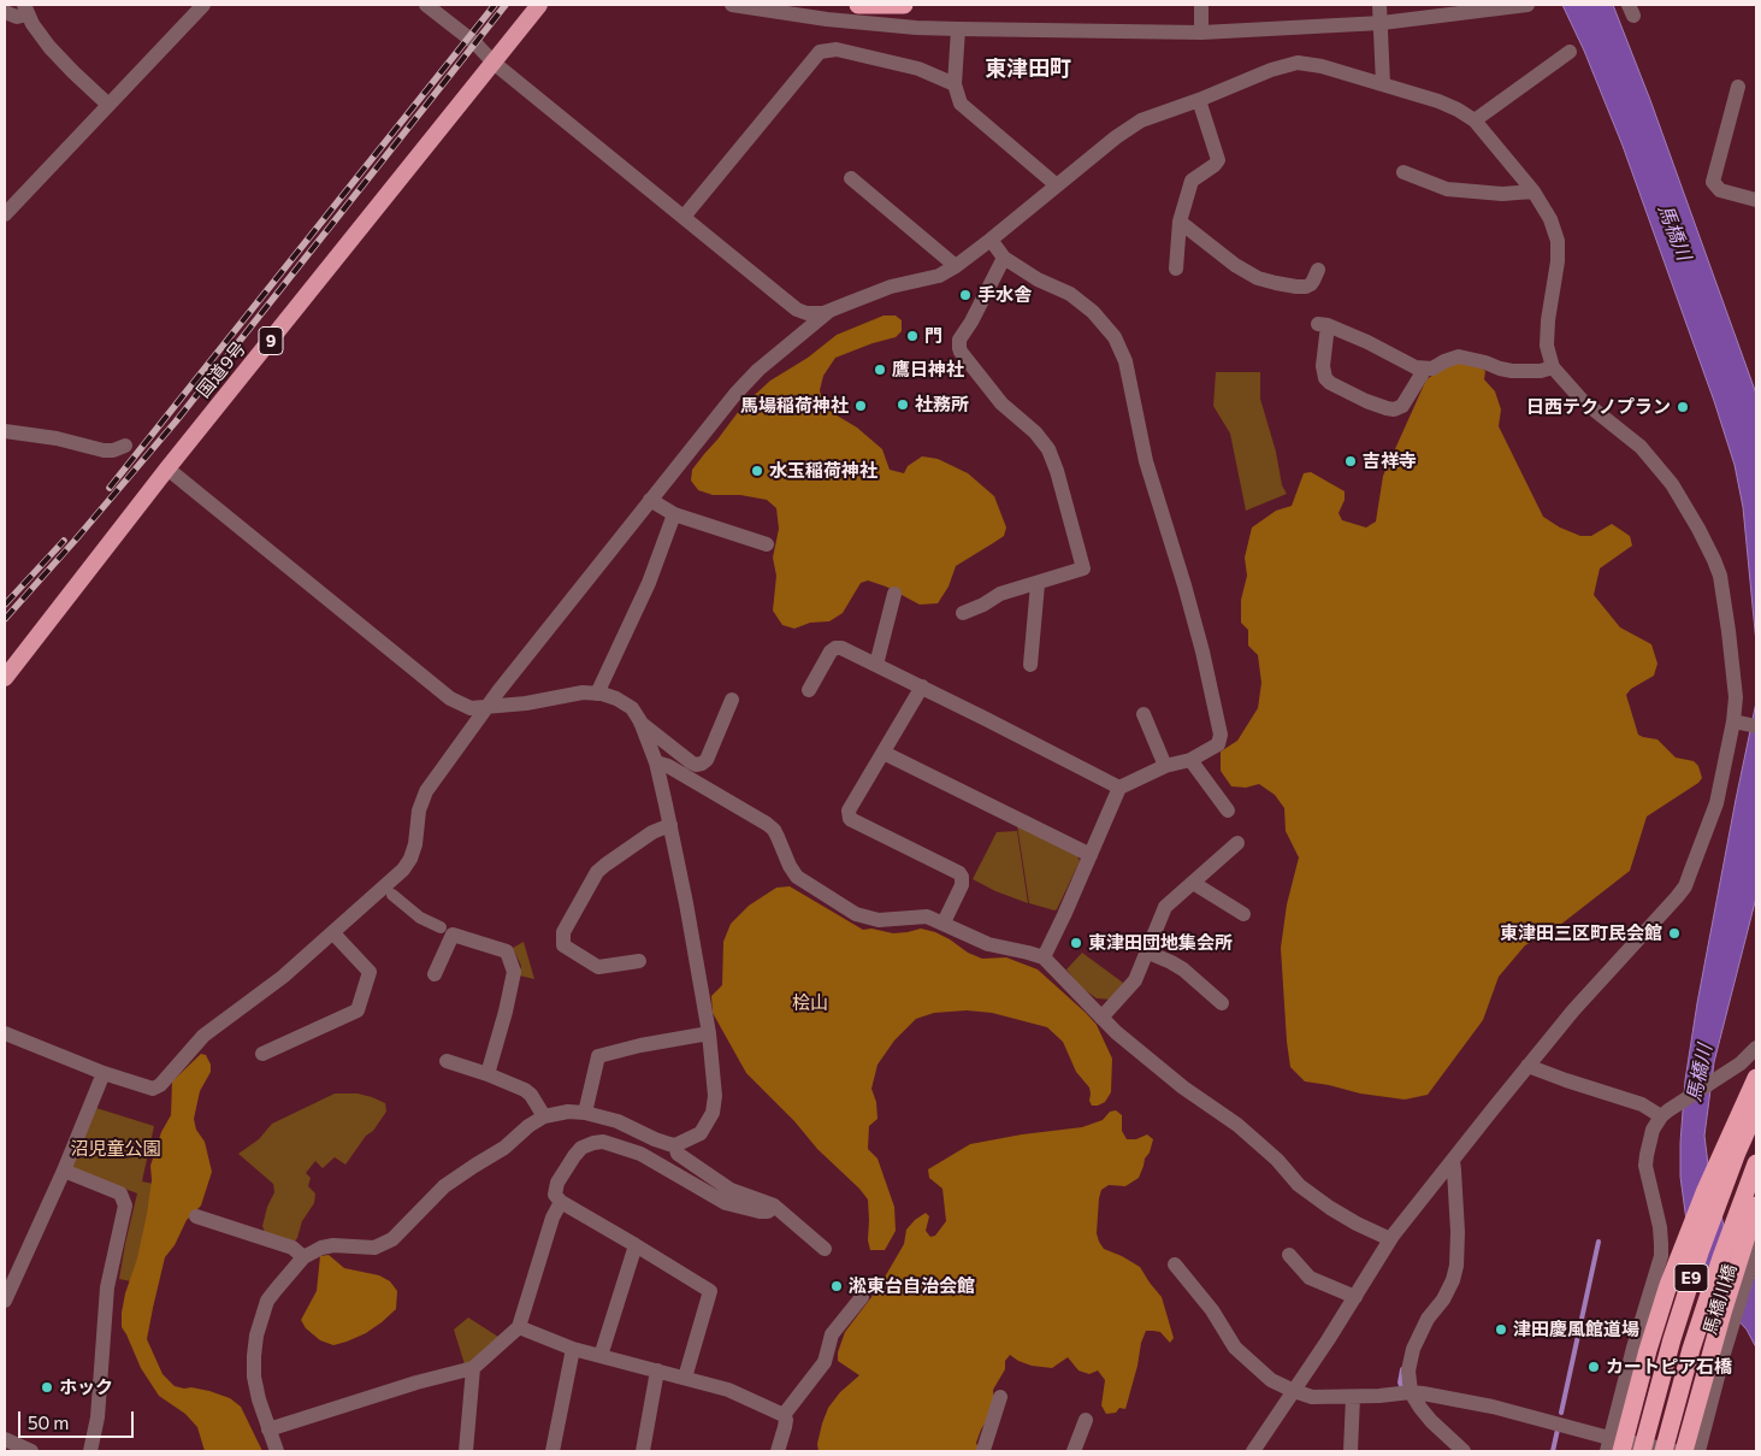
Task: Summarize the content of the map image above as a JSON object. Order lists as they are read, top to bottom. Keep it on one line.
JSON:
{"streets":{"highway":["9","国道9号","E9"],"street":["馬橋川橋"]},"districts":["東津田町"],"water":["馬橋川"],"parks":["桧山","沼児童公園"],"places":["手水舎","門","鷹日神社","社務所","馬場稲荷神社","日西テクノプラン","吉祥寺","水玉稲荷神社","東津田三区町民会館","東津田団地集会所","淞東台自治会館","津田慶風館道場","カートピア石橋","ホック"],"scale_bar":"50 m"}
